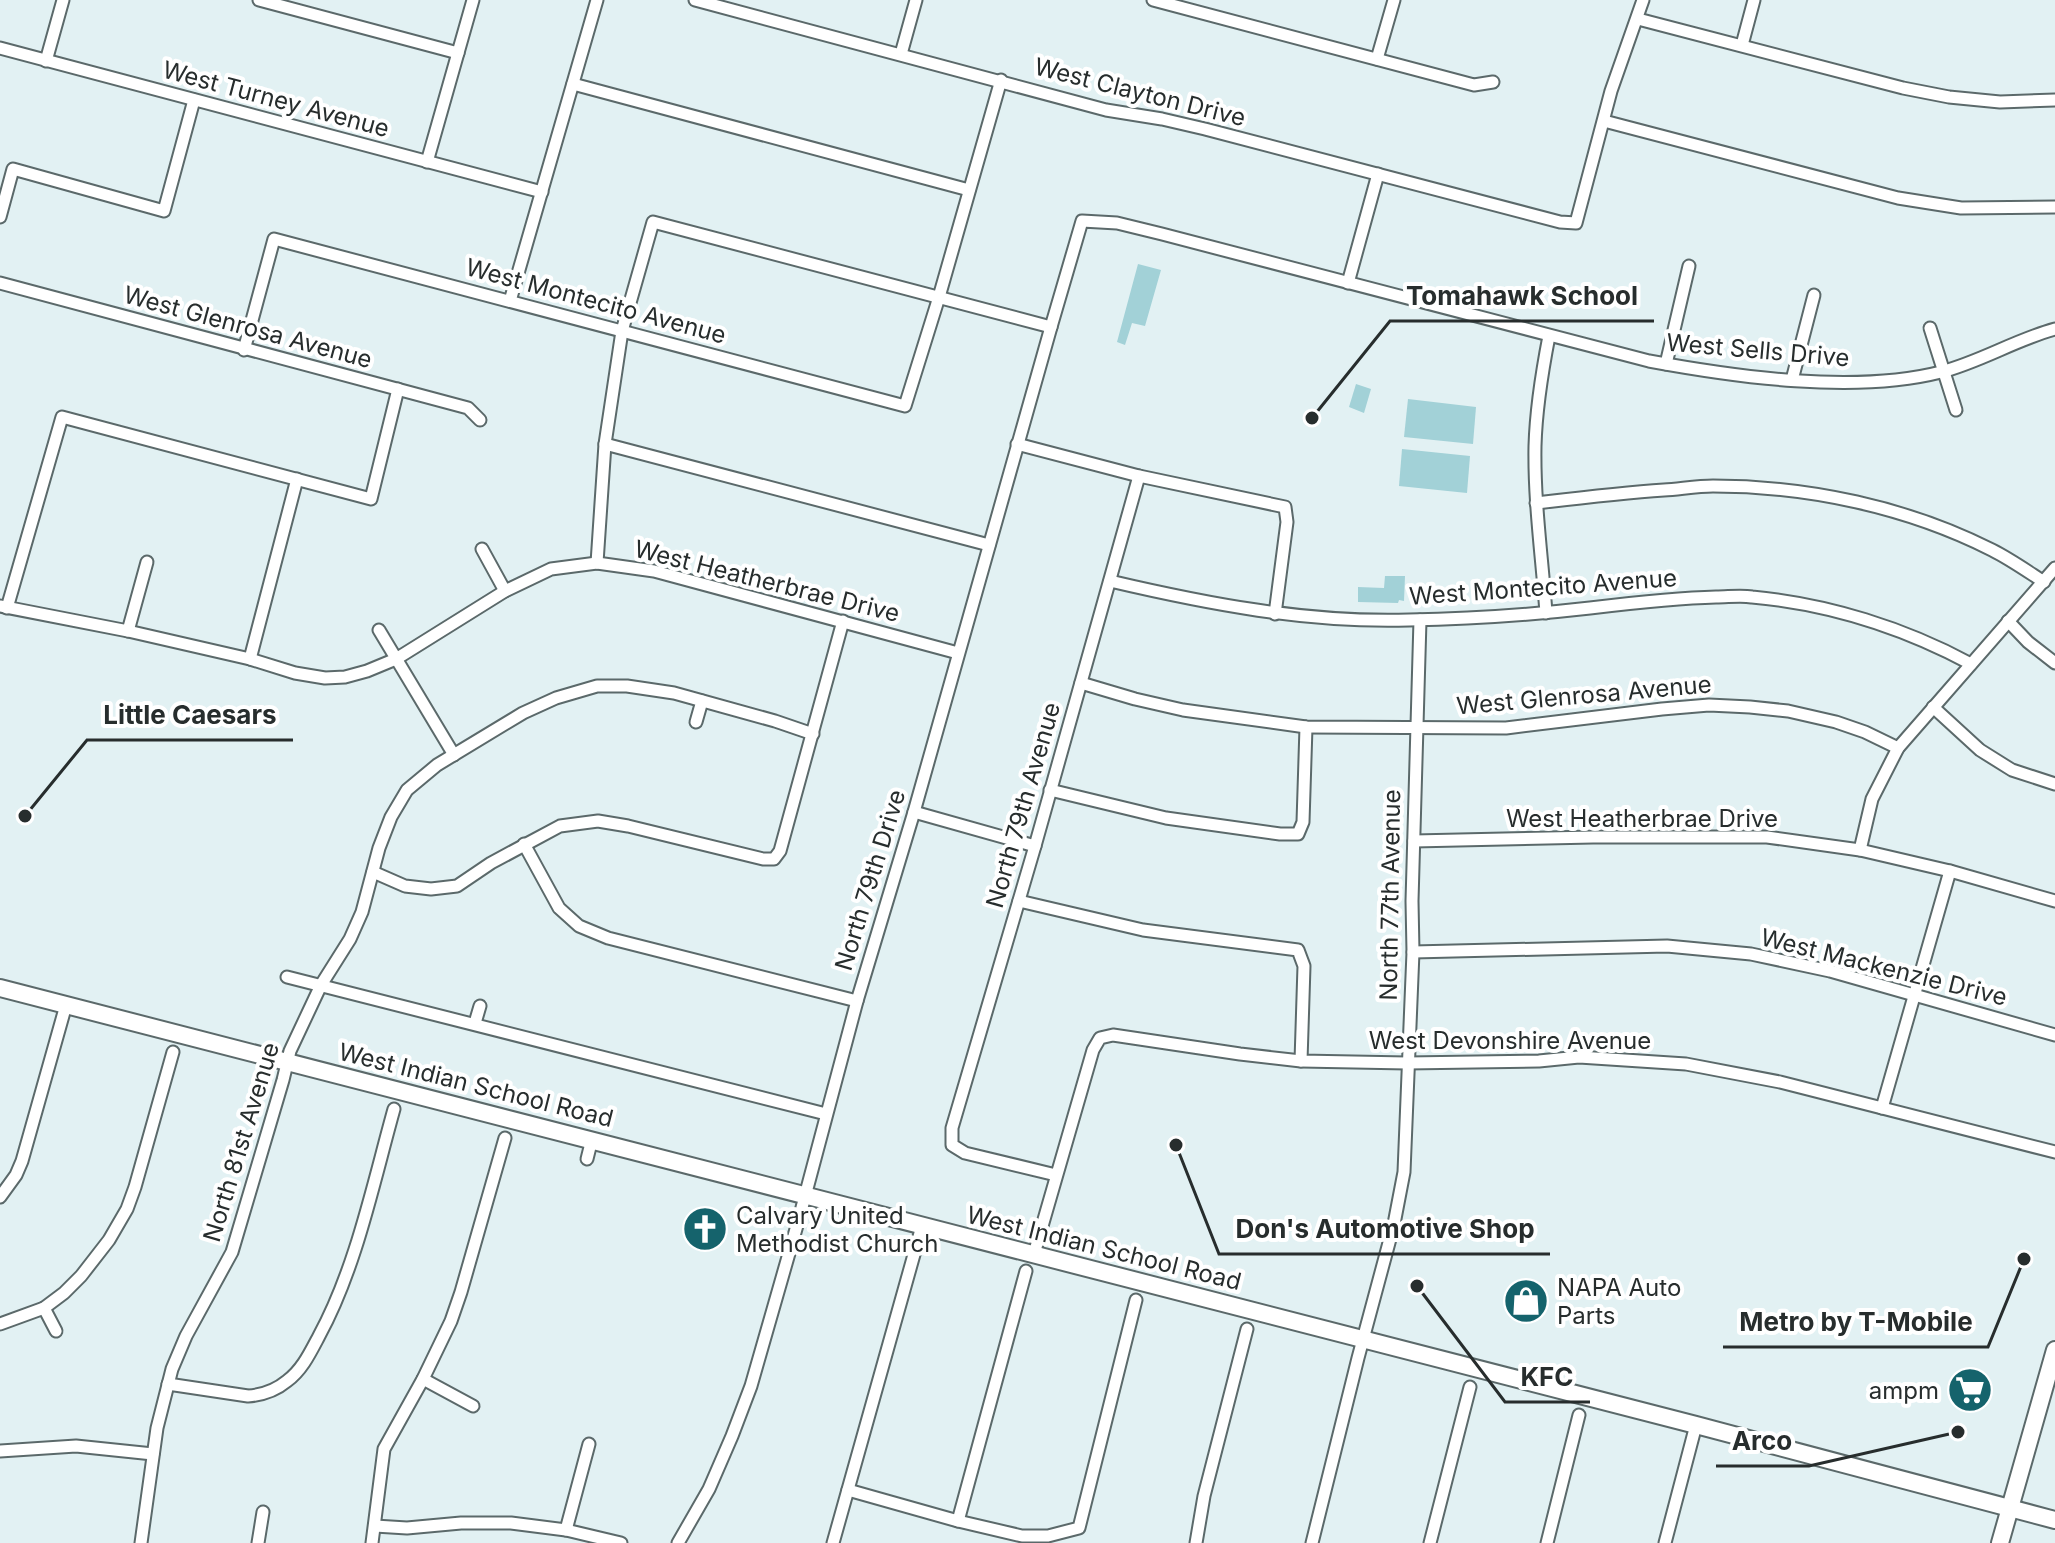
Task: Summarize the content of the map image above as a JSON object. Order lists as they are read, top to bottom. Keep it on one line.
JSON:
{"streets":{"main road":["West Indian School Road"],"street":["West Clayton Drive","West Turney Avenue","West Montecito Avenue","West Glenrosa Avenue","West Sells Drive","West Heatherbrae Drive","North 79th Avenue","North 79th Drive","North 77th Avenue","West Mackenzie Drive","West Devonshire Avenue","North 81st Avenue"]},"crossings":[["West Montecito Avenue","West Glenrosa Avenue"],["West Montecito Avenue","North 79th Avenue"],["West Montecito Avenue","North 77th Avenue"],["West Glenrosa Avenue","North 79th Avenue"],["West Glenrosa Avenue","North 77th Avenue"],["West Sells Drive","North 79th Drive"],["West Heatherbrae Drive","North 79th Drive"],["West Heatherbrae Drive","North 77th Avenue"],["North 79th Avenue","West Devonshire Avenue"],["North 79th Drive","West Indian School Road"],["North 77th Avenue","West Mackenzie Drive"],["North 77th Avenue","West Devonshire Avenue"],["North 77th Avenue","West Indian School Road"],["West Indian School Road","North 81st Avenue"]],"places":{"other":["Tomahawk School","Little Caesars","Don's Automotive Shop","Metro by T-Mobile","KFC","Arco"],"church":["Calvary United Methodist Church"],"shop":["NAPA Auto Parts"],"supermarket":["ampm"]}}
